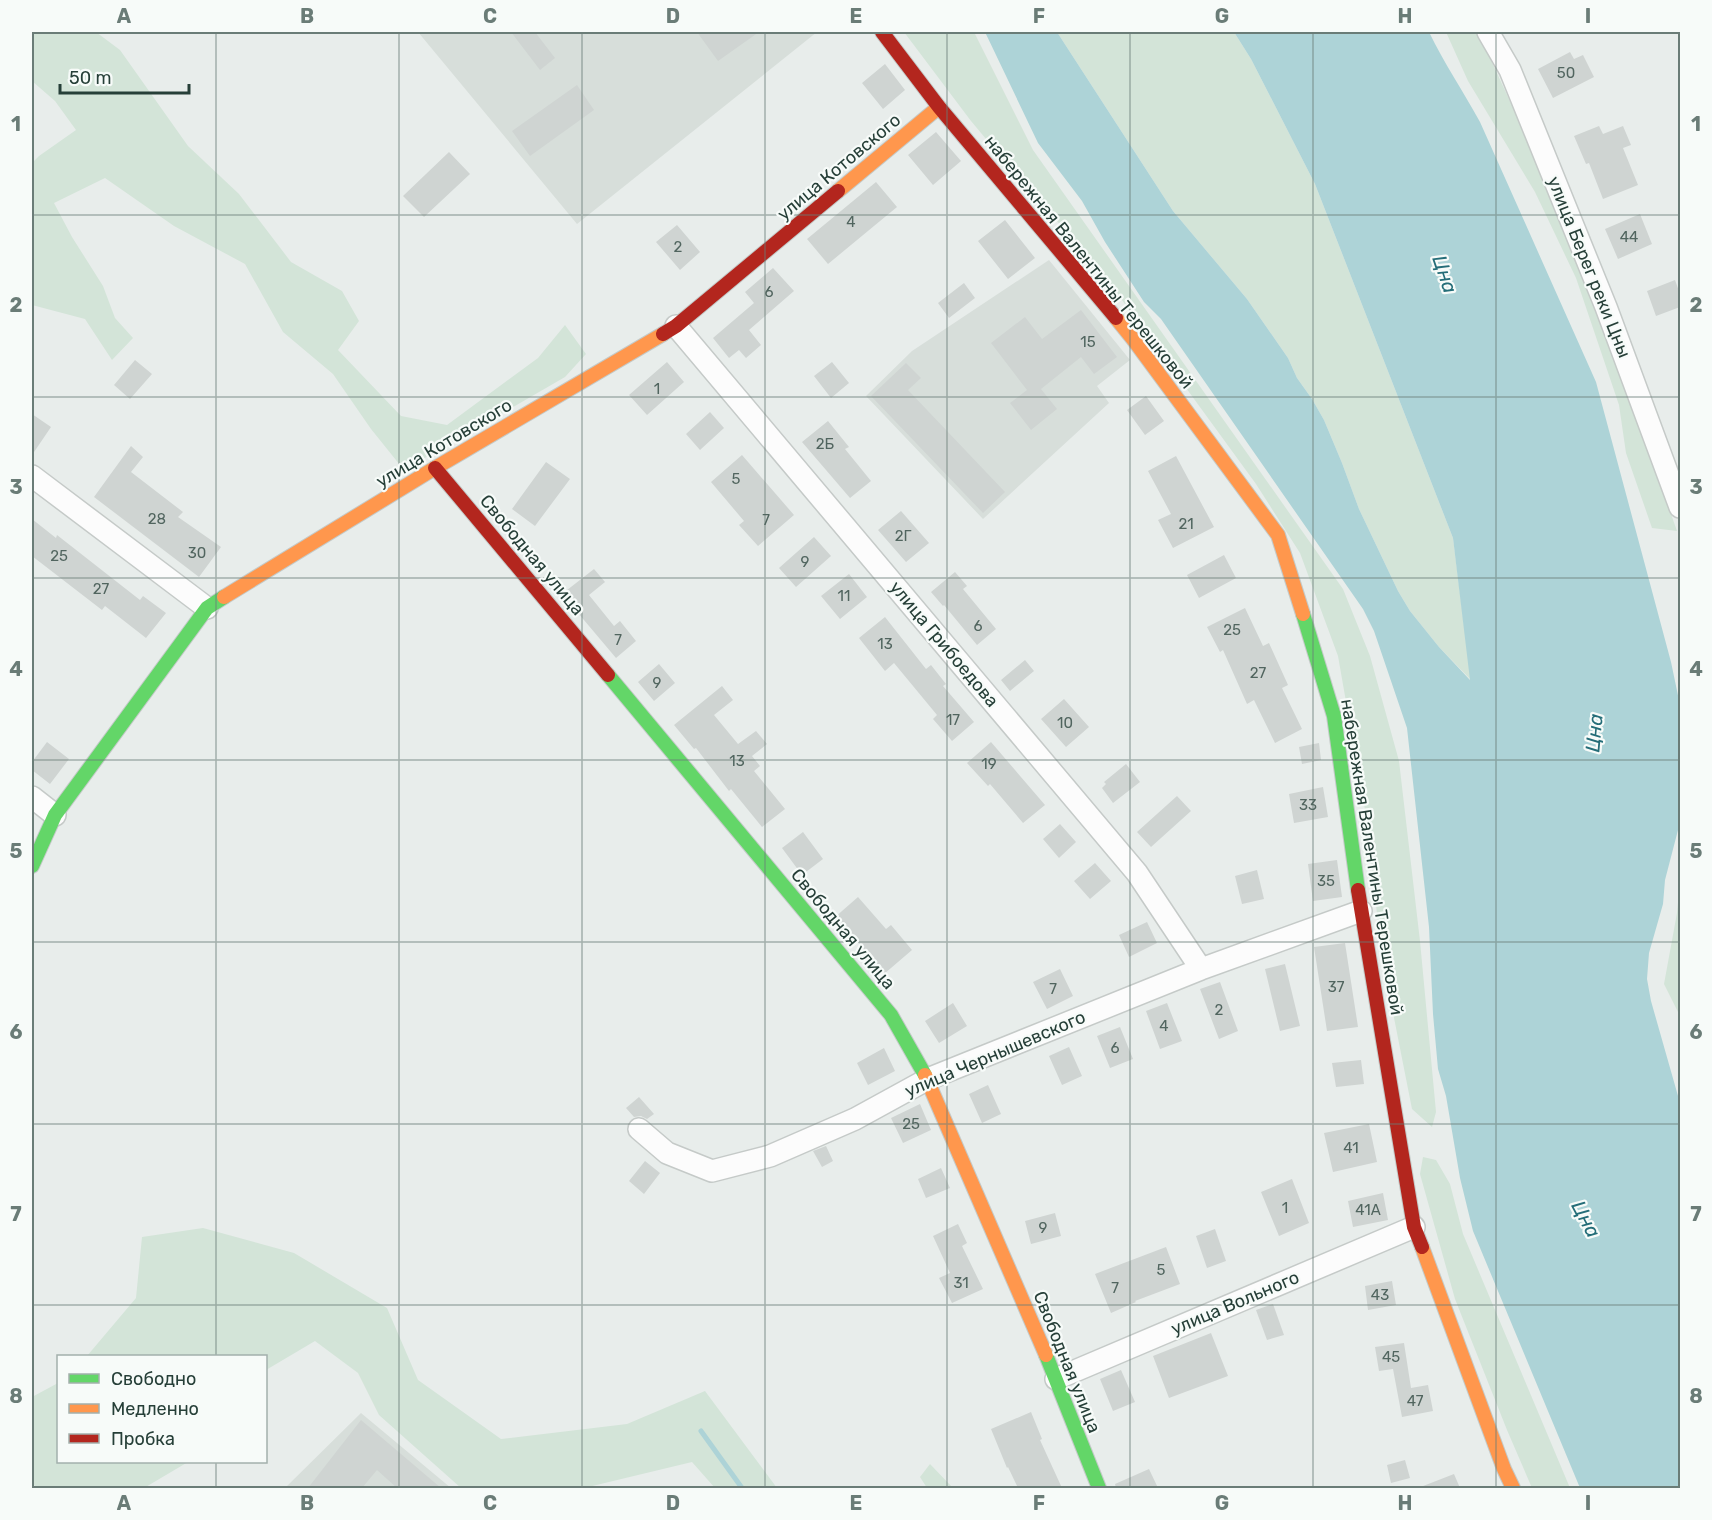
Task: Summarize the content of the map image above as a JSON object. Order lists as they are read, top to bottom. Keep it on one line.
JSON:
{"streets":{"street":["улица Котовского","набережная Валентины Терешковой","улица Берег реки Цны","Свободная улица","улица Грибоедова","улица Чернышевского","улица Вольного"]},"crossings":[["улица Котовского","набережная Валентины Терешковой"],["улица Котовского","Свободная улица"],["улица Котовского","улица Грибоедова"],["набережная Валентины Терешковой","улица Чернышевского"],["набережная Валентины Терешковой","улица Вольного"],["Свободная улица","улица Чернышевского"],["Свободная улица","улица Вольного"],["улица Грибоедова","улица Чернышевского"]],"water":["Цна"],"house_numbers":["50","4","44","2","6","15","1","2Б","5","28","7","21","2Г","30","25","9","27","11","6","25","7","13","27","9","17","10","13","19","33","35","37","7","2","4","6","25","41","1","41А","9","5","31","7","43","45","47"],"legend":["Свободно","Медленно","Пробка"],"scale_bar":"50 m","grid":{"columns":["A","B","C","D","E","F","G","H","I"],"rows":["1","2","3","4","5","6","7","8"]}}
